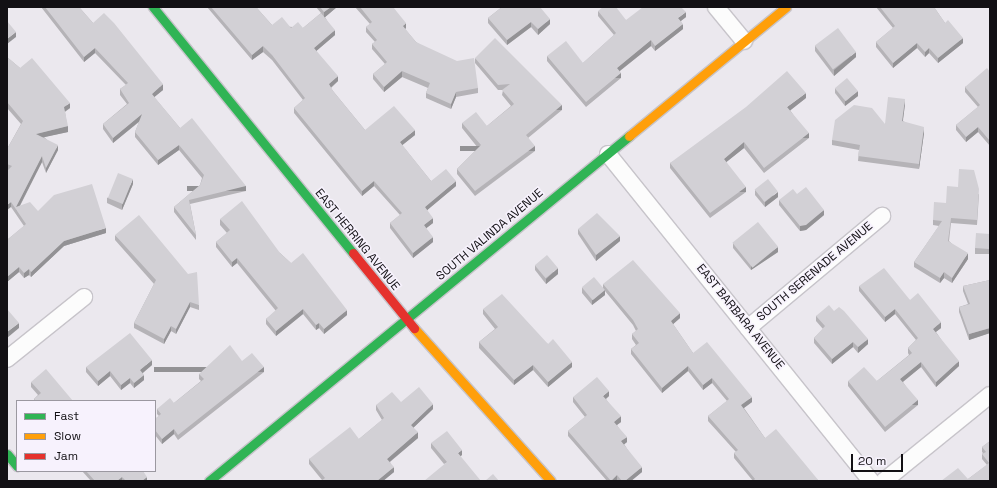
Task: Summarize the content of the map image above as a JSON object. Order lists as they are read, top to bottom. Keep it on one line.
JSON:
{"streets":{"main road":["SOUTH VALINDA AVENUE","EAST HERRING AVENUE"],"street":["SOUTH SERENADE AVENUE","EAST BARBARA AVENUE"]},"crossings":[["SOUTH VALINDA AVENUE","EAST HERRING AVENUE"],["SOUTH VALINDA AVENUE","EAST BARBARA AVENUE"],["SOUTH SERENADE AVENUE","EAST BARBARA AVENUE"]],"legend":["Fast","Slow","Jam"],"scale_bar":"20 m"}
